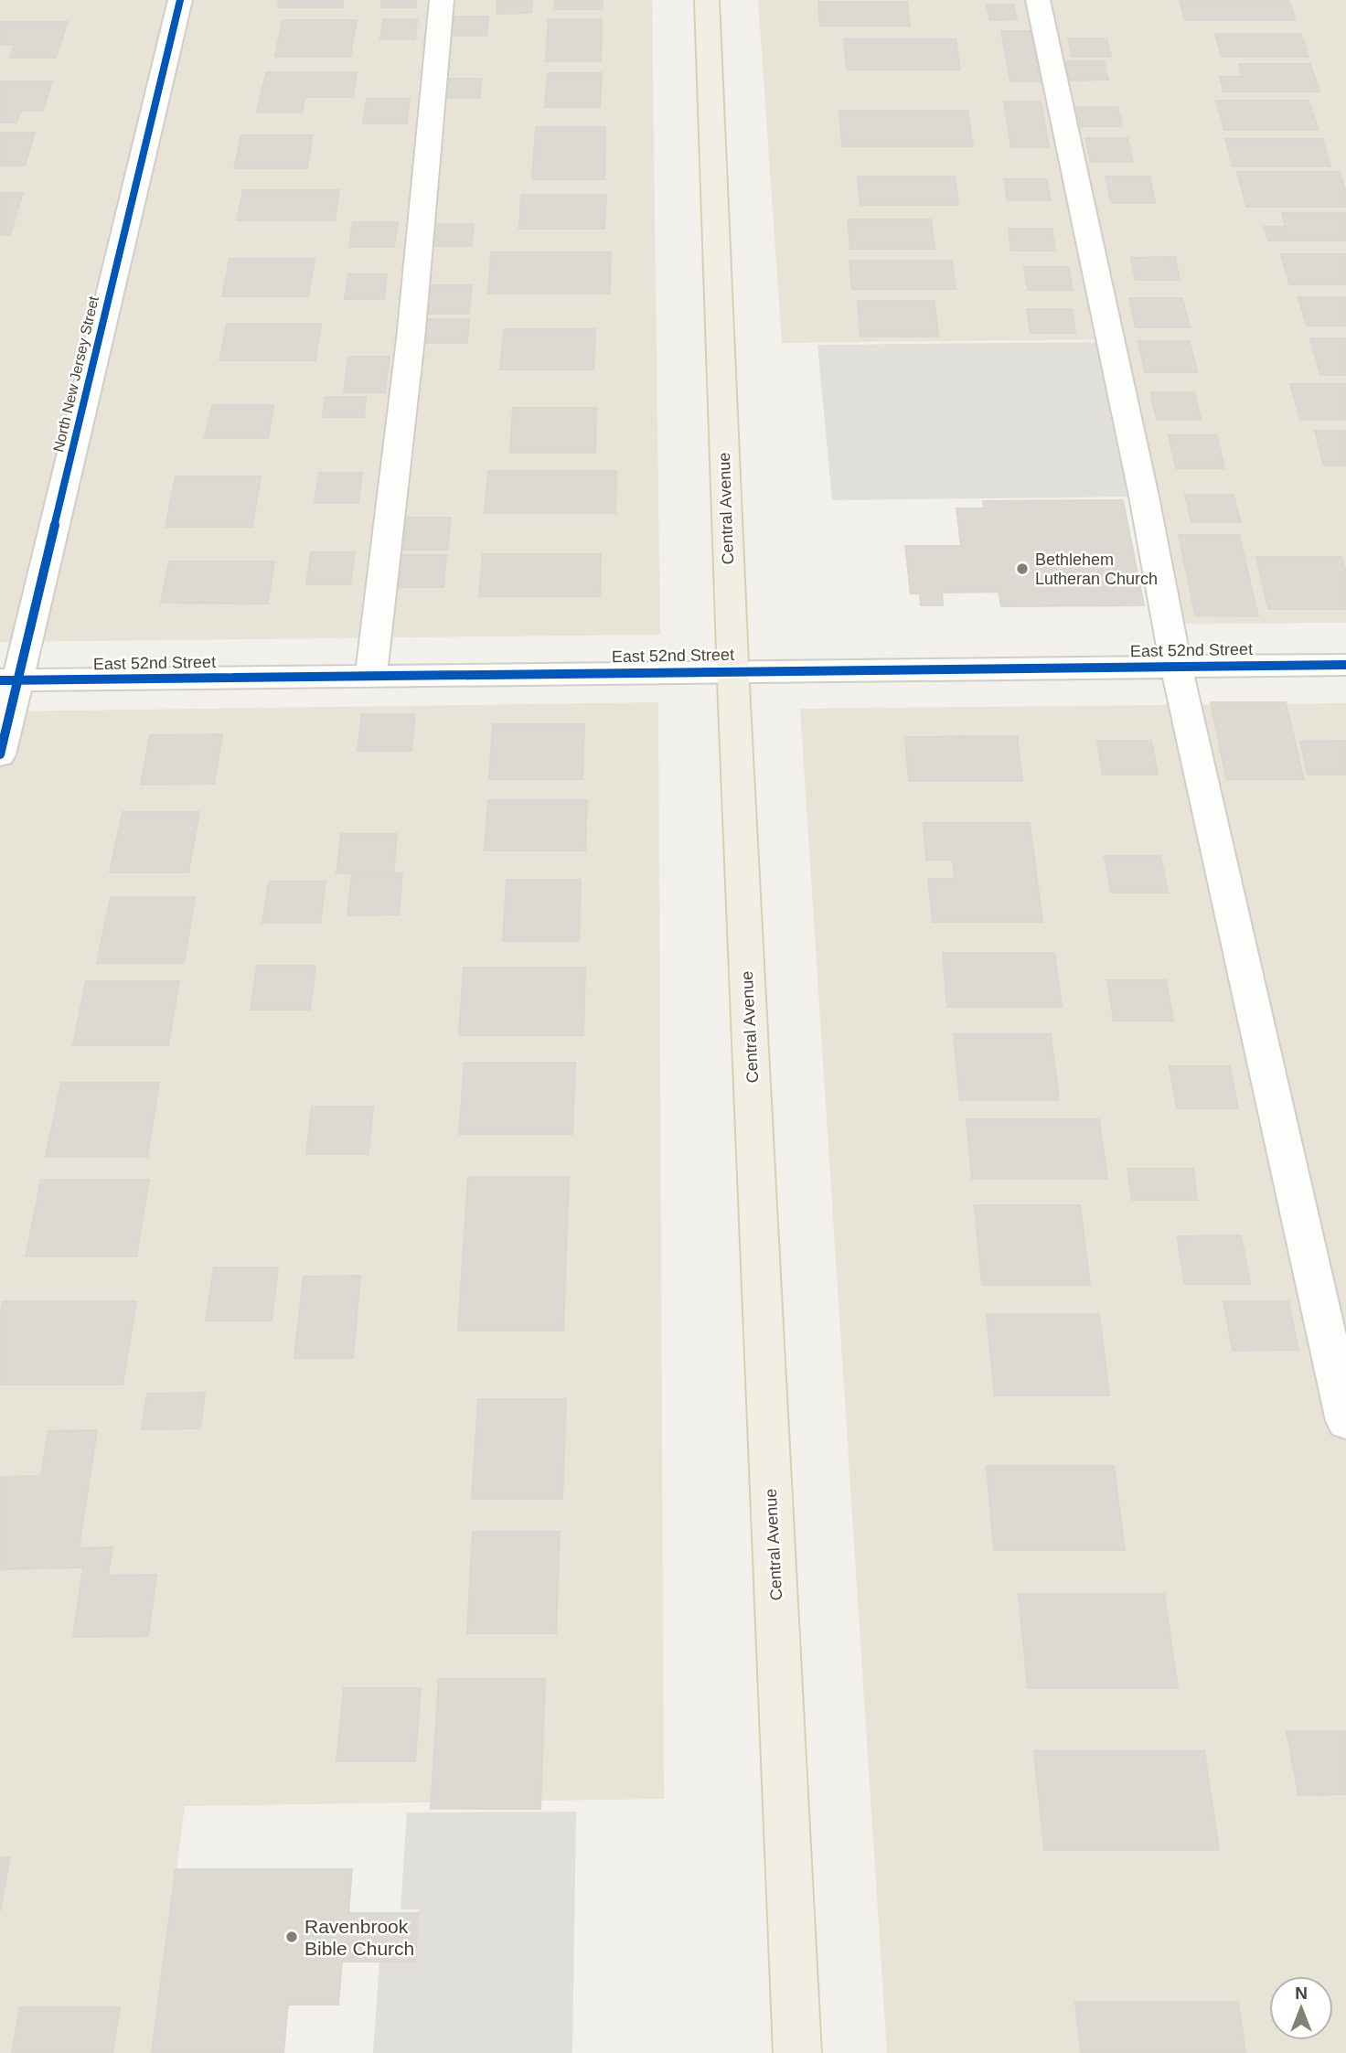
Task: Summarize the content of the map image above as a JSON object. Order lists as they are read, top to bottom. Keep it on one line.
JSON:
{"streets":{"main road":["Central Avenue"],"street":["North New Jersey Street","East 52nd Street"]},"crossings":[["North New Jersey Street","East 52nd Street"],["Central Avenue","East 52nd Street"]],"places":["Bethlehem Lutheran Church","Ravenbrook Bible Church"],"north":"top"}
